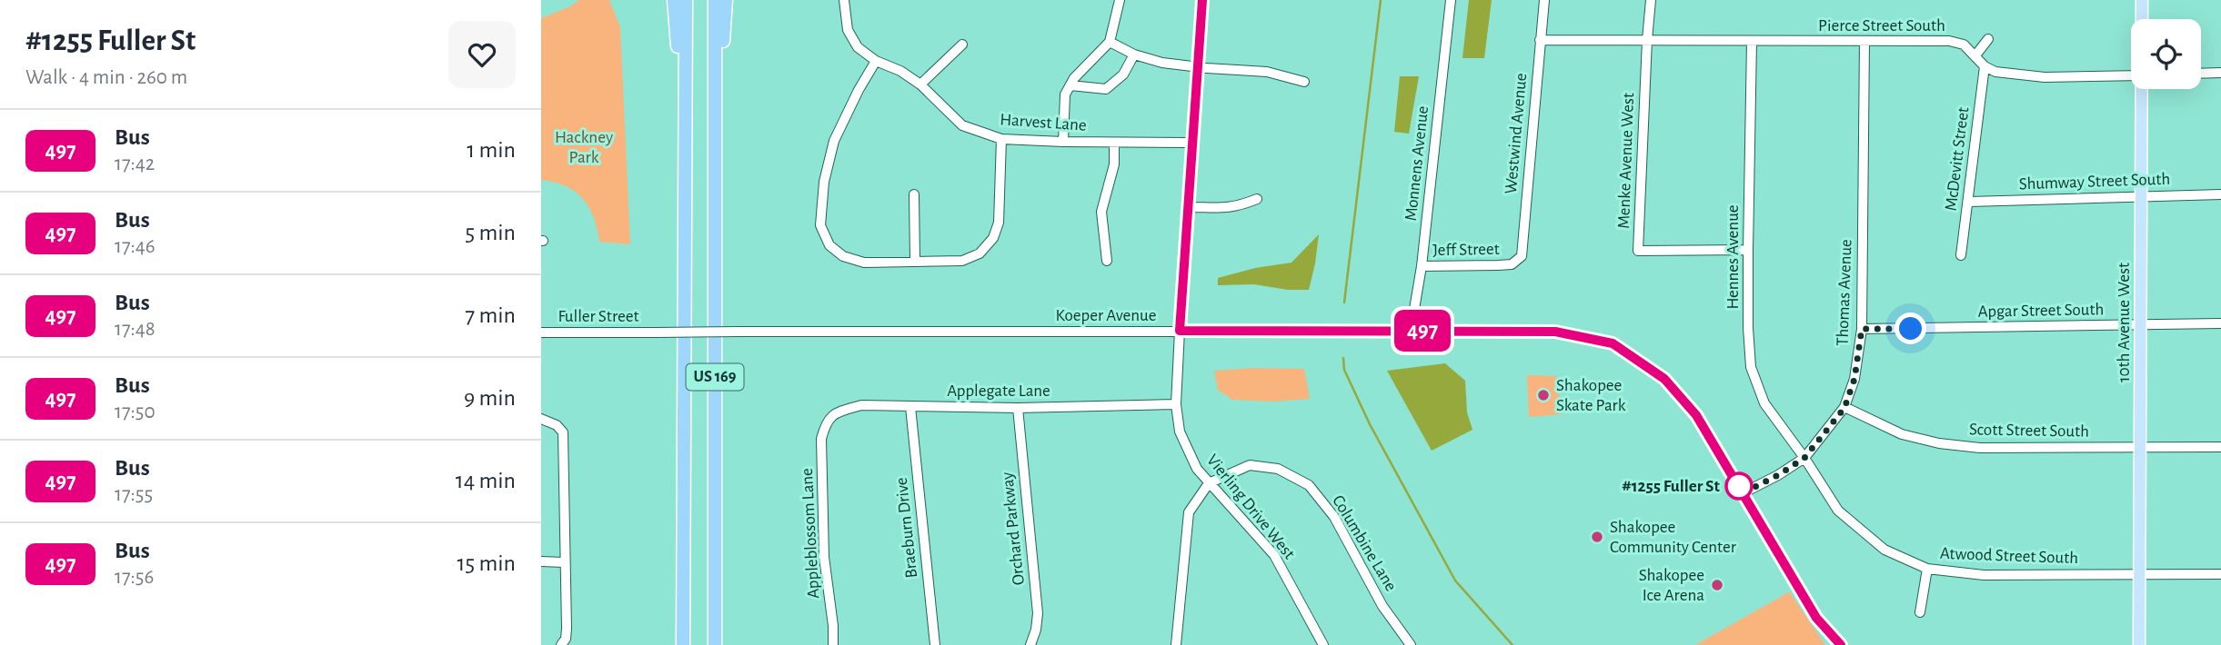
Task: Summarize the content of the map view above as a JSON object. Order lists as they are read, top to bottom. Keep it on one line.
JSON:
{"streets":{"highway":["US 169"],"main road":["10th Avenue West"],"street":["Pierce Street South","Harvest Lane","Westwind Avenue","McDevitt Street","Menke Avenue West","Monnens Avenue","Shumway Street South","Jeff Street","Hennes Avenue","Thomas Avenue","Apgar Street South","Koeper Avenue","Fuller Street","Applegate Lane","Scott Street South","Vierling Drive West","Braeburn Drive","Orchard Parkway","Appleblossom Lane","Columbine Lane","Atwood Street South"]},"crossings":[["Pierce Street South","Westwind Avenue"],["Pierce Street South","McDevitt Street"],["Pierce Street South","Menke Avenue West"],["Pierce Street South","Hennes Avenue"],["Pierce Street South","Thomas Avenue"],["Harvest Lane","Vierling Drive West"],["Westwind Avenue","Jeff Street"],["McDevitt Street","Shumway Street South"],["Menke Avenue West","Hennes Avenue"],["Monnens Avenue","Jeff Street"],["Monnens Avenue","Koeper Avenue"],["Shumway Street South","10th Avenue West"],["Hennes Avenue","Thomas Avenue"],["Hennes Avenue","Atwood Street South"],["Thomas Avenue","Apgar Street South"],["Thomas Avenue","Koeper Avenue"],["Thomas Avenue","Scott Street South"],["Thomas Avenue","Atwood Street South"],["Apgar Street South","10th Avenue West"],["Koeper Avenue","Fuller Street"],["Koeper Avenue","Vierling Drive West"],["10th Avenue West","Scott Street South"],["10th Avenue West","Atwood Street South"],["Applegate Lane","Vierling Drive West"],["Applegate Lane","Braeburn Drive"],["Applegate Lane","Orchard Parkway"],["Applegate Lane","Appleblossom Lane"],["Vierling Drive West","Columbine Lane"]],"parks":["Hackney Park"],"places":["Shakopee Skate Park","#1255 Fuller St","Shakopee Community Center","Shakopee Ice Arena"],"lines":["bus line 497"],"page":{"heading":["#1255 Fuller St","Walk · 4 min · 260 m"],"on_map":"497","list":[{"mark":"497","name":"Bus","note":"17:42","value":"1 min"},{"mark":"497","name":"Bus","note":"17:46","value":"5 min"},{"mark":"497","name":"Bus","note":"17:48","value":"7 min"},{"mark":"497","name":"Bus","note":"17:50","value":"9 min"},{"mark":"497","name":"Bus","note":"17:55","value":"14 min"},{"mark":"497","name":"Bus","note":"17:56","value":"15 min"}]}}
